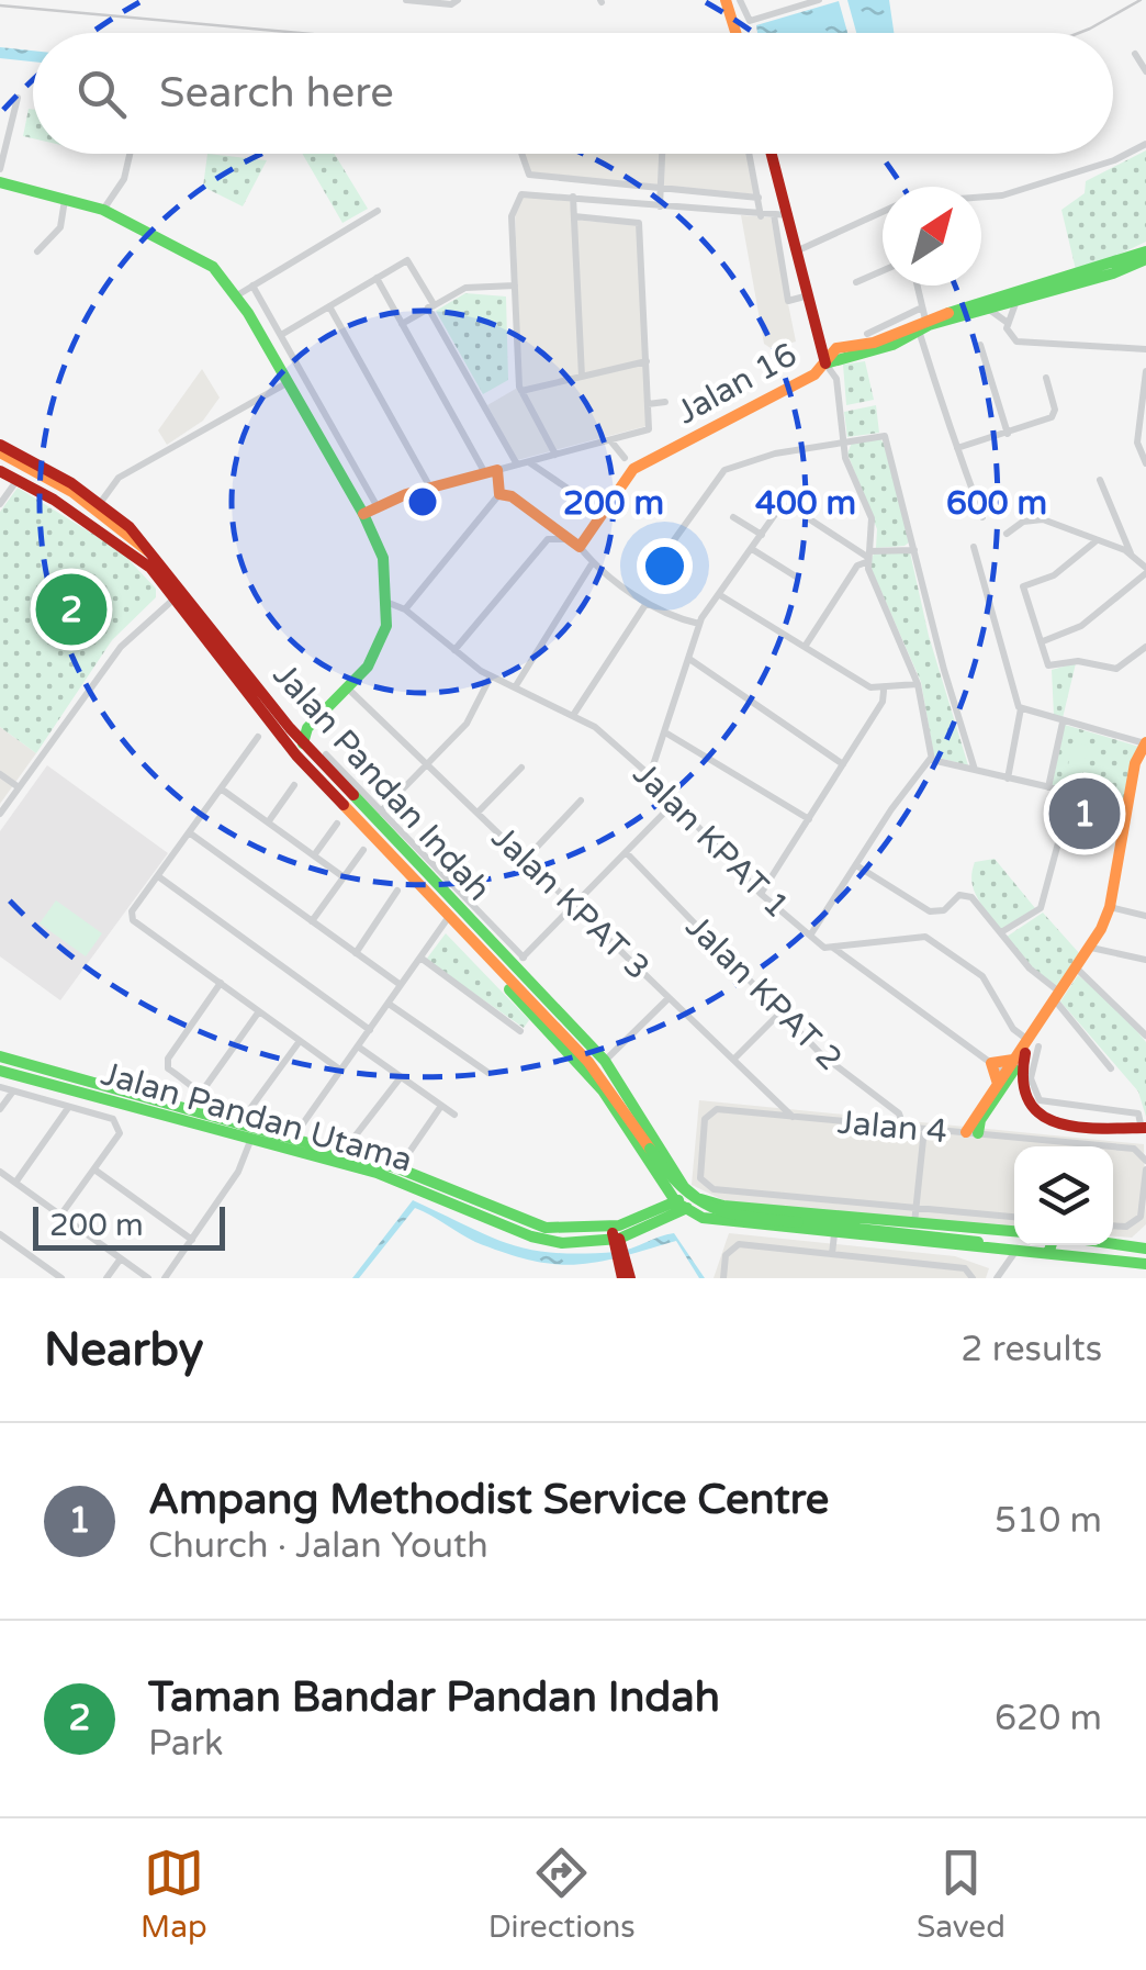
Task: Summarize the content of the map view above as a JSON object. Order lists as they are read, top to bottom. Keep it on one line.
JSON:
{"streets":{"main road":["Jalan 16","Jalan Pandan Indah","Jalan Pandan Utama"],"street":["Jalan KPAT 1","Jalan KPAT 3","Jalan KPAT 2","Jalan 4"]},"crossings":[["Jalan 16","Jalan KPAT 1"],["Jalan Pandan Indah","Jalan Pandan Utama"],["Jalan KPAT 3","Jalan 4"],["Jalan KPAT 2","Jalan 4"]],"scale_bar":"200 m","north":"top right","page":{"search":"Search here","pins":["2","1"],"scale":"200 m","heading":["Nearby","2 results"],"list":[{"mark":"1","name":"Ampang Methodist Service Centre","note":"Church · Jalan Youth","value":"510 m"},{"mark":"2","name":"Taman Bandar Pandan Indah","note":"Park","value":"620 m"}],"nav":["Map","Directions","Saved"]},"rings":["200 m","400 m","600 m"]}
